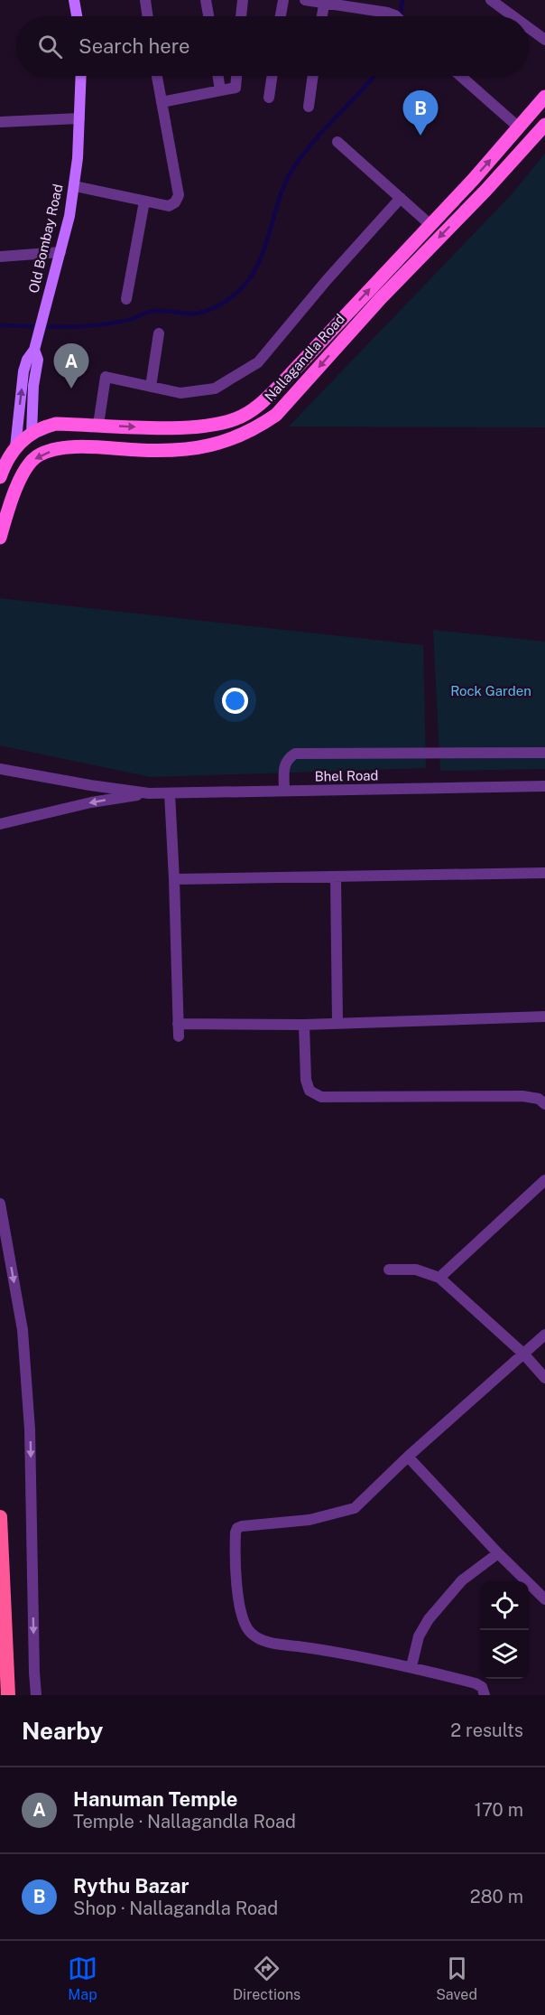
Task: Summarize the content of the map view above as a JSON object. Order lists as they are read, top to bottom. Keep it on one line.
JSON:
{"streets":{"main road":["Old Bombay Road","Nallagandla Road"],"street":["Bhel Road"]},"parks":["Rock Garden"],"page":{"search":"Search here","pins":["B","A"],"heading":["Nearby","2 results"],"list":[{"mark":"A","name":"Hanuman Temple","note":"Temple · Nallagandla Road","value":"170 m"},{"mark":"B","name":"Rythu Bazar","note":"Shop · Nallagandla Road","value":"280 m"}],"nav":["Map","Directions","Saved"]}}
